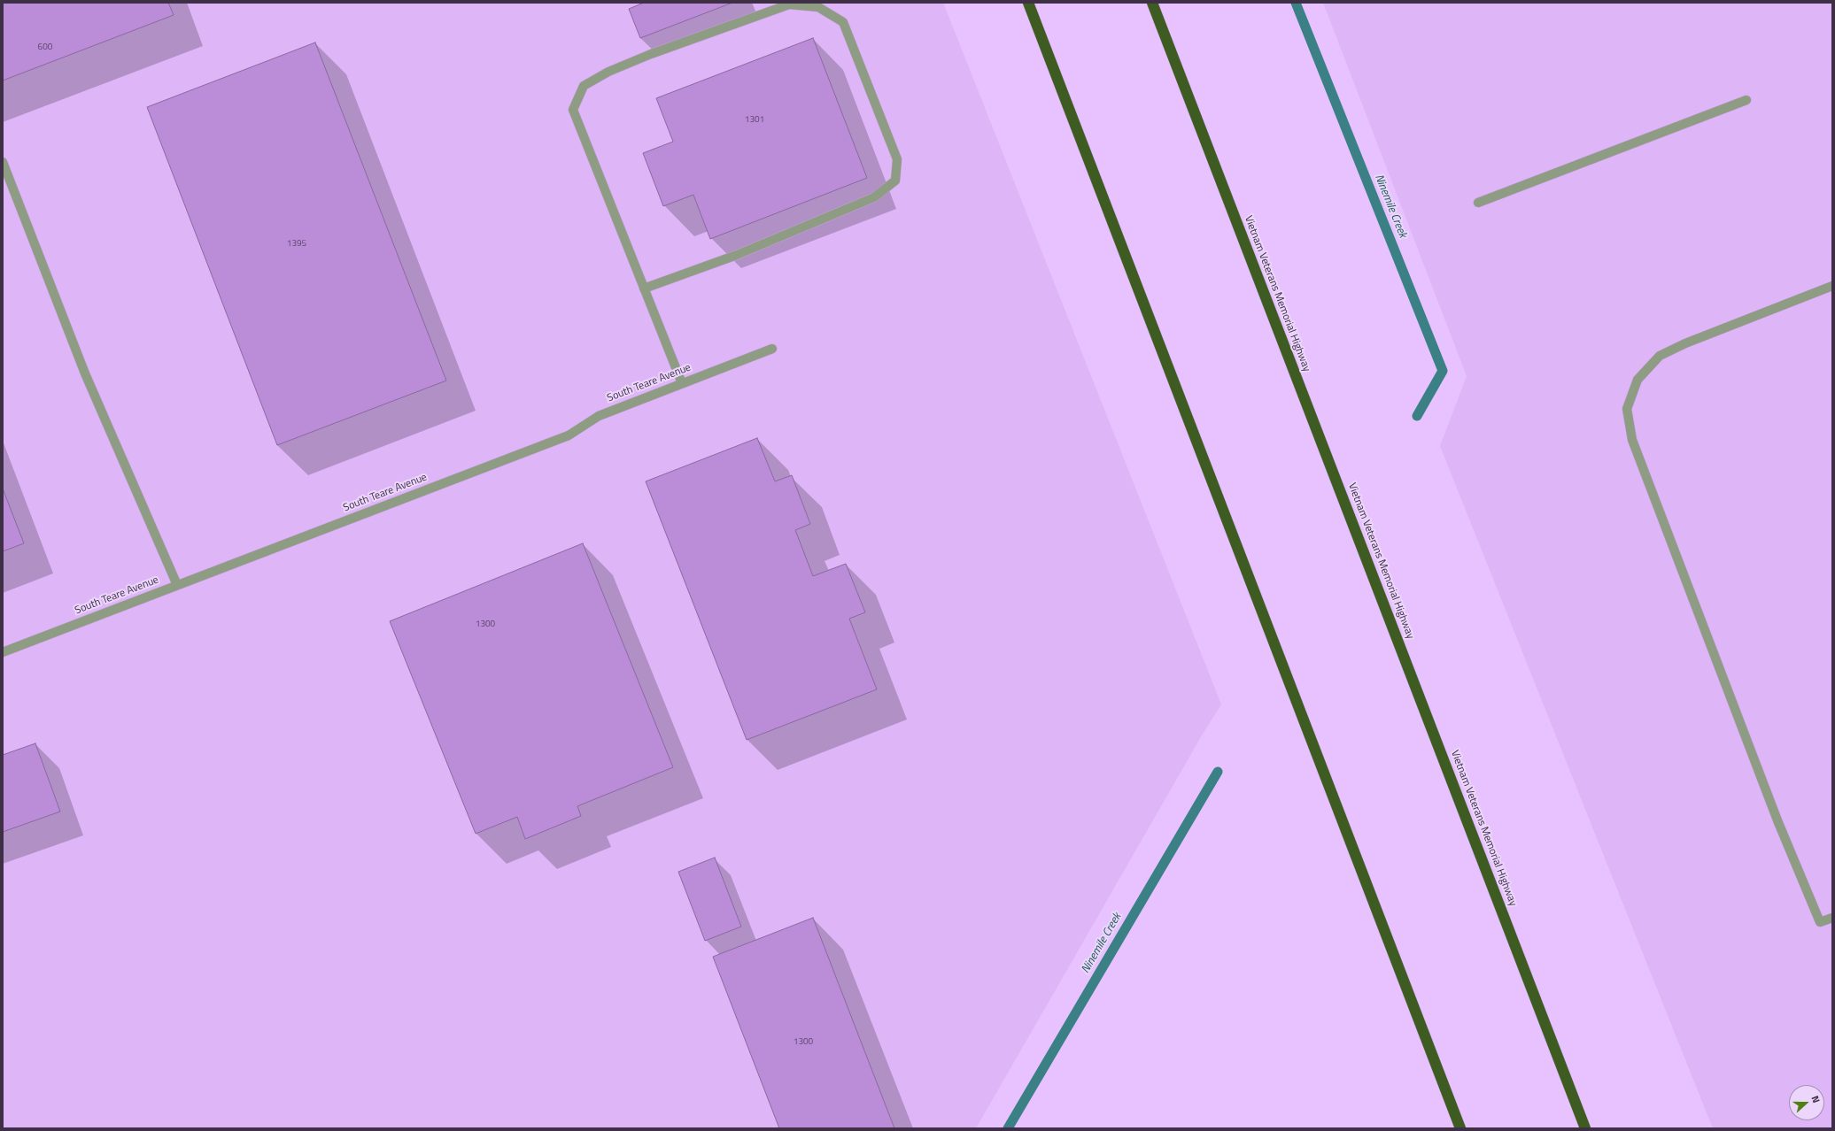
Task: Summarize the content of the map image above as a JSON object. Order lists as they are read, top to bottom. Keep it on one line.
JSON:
{"streets":{"highway":["Vietnam Veterans Memorial Highway"],"street":["South Teare Avenue"]},"water":["Ninemile Creek"],"house_numbers":["600","1301","1395","1300","1300"],"north":"right"}
